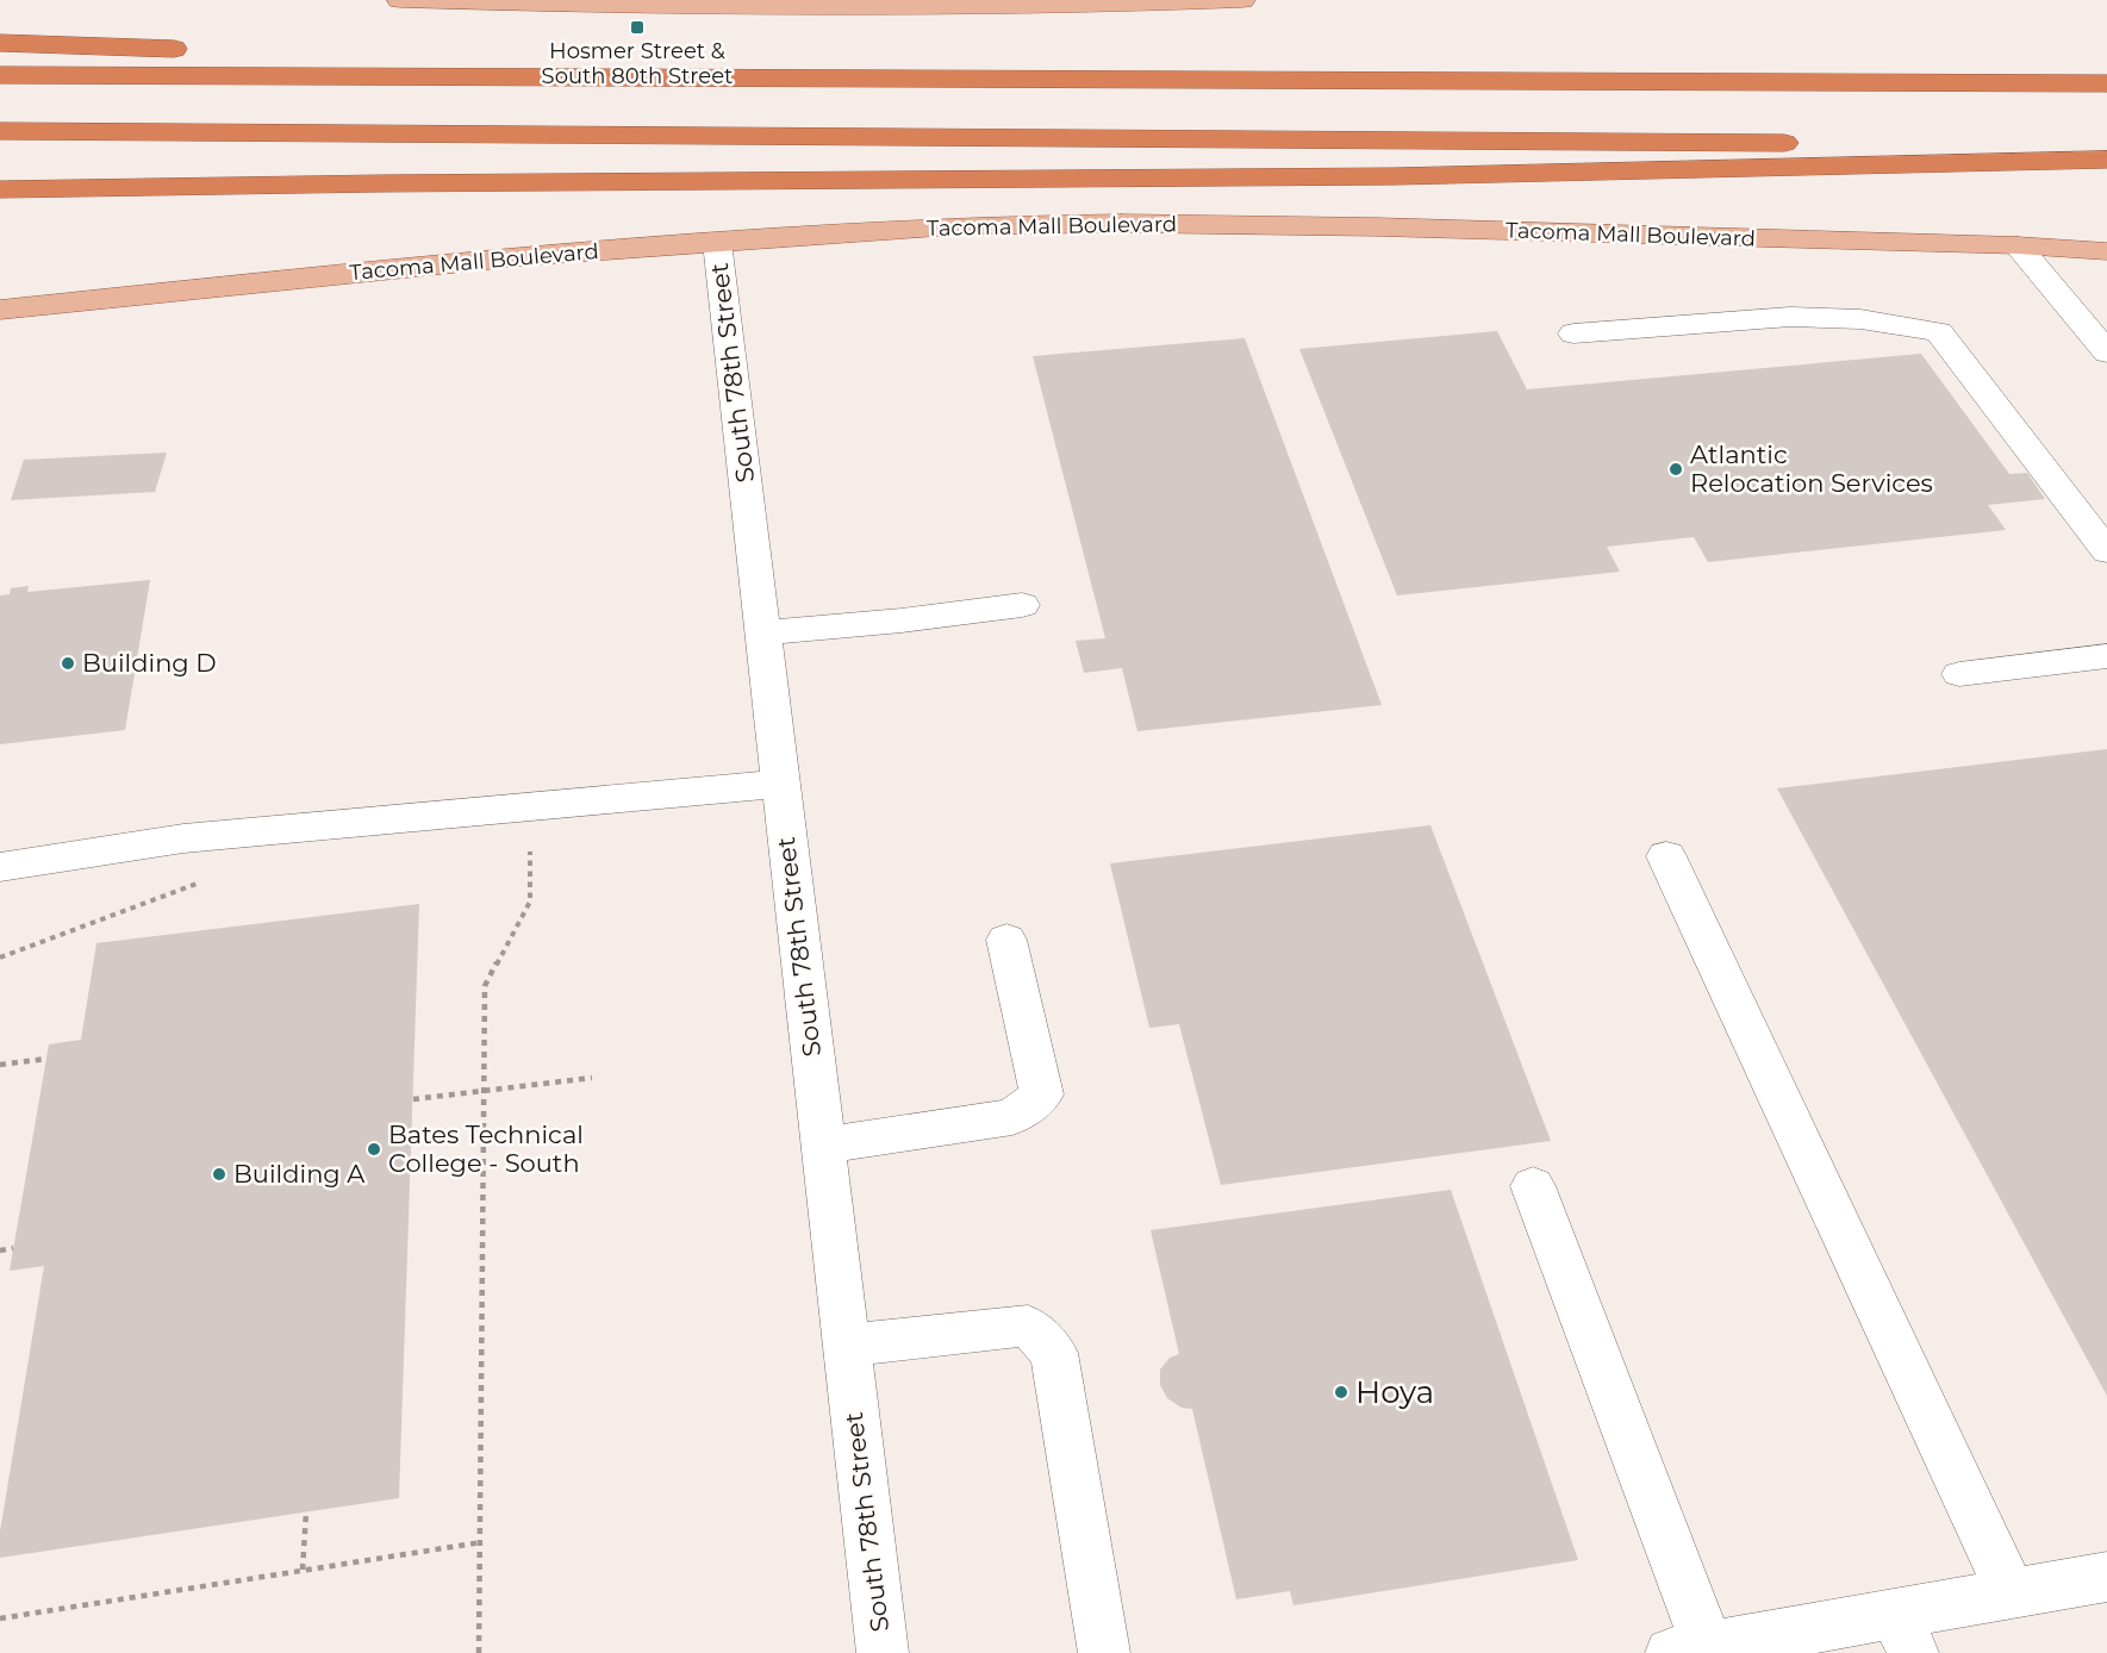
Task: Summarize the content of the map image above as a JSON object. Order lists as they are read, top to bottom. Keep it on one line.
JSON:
{"streets":{"main road":["Tacoma Mall Boulevard"],"street":["South 78th Street"]},"crossings":[["Tacoma Mall Boulevard","South 78th Street"]],"places":{"transit":["Hosmer Street & South 80th Street"],"other":["Atlantic Relocation Services","Building D","Bates Technical College - South","Building A","Hoya"]}}
